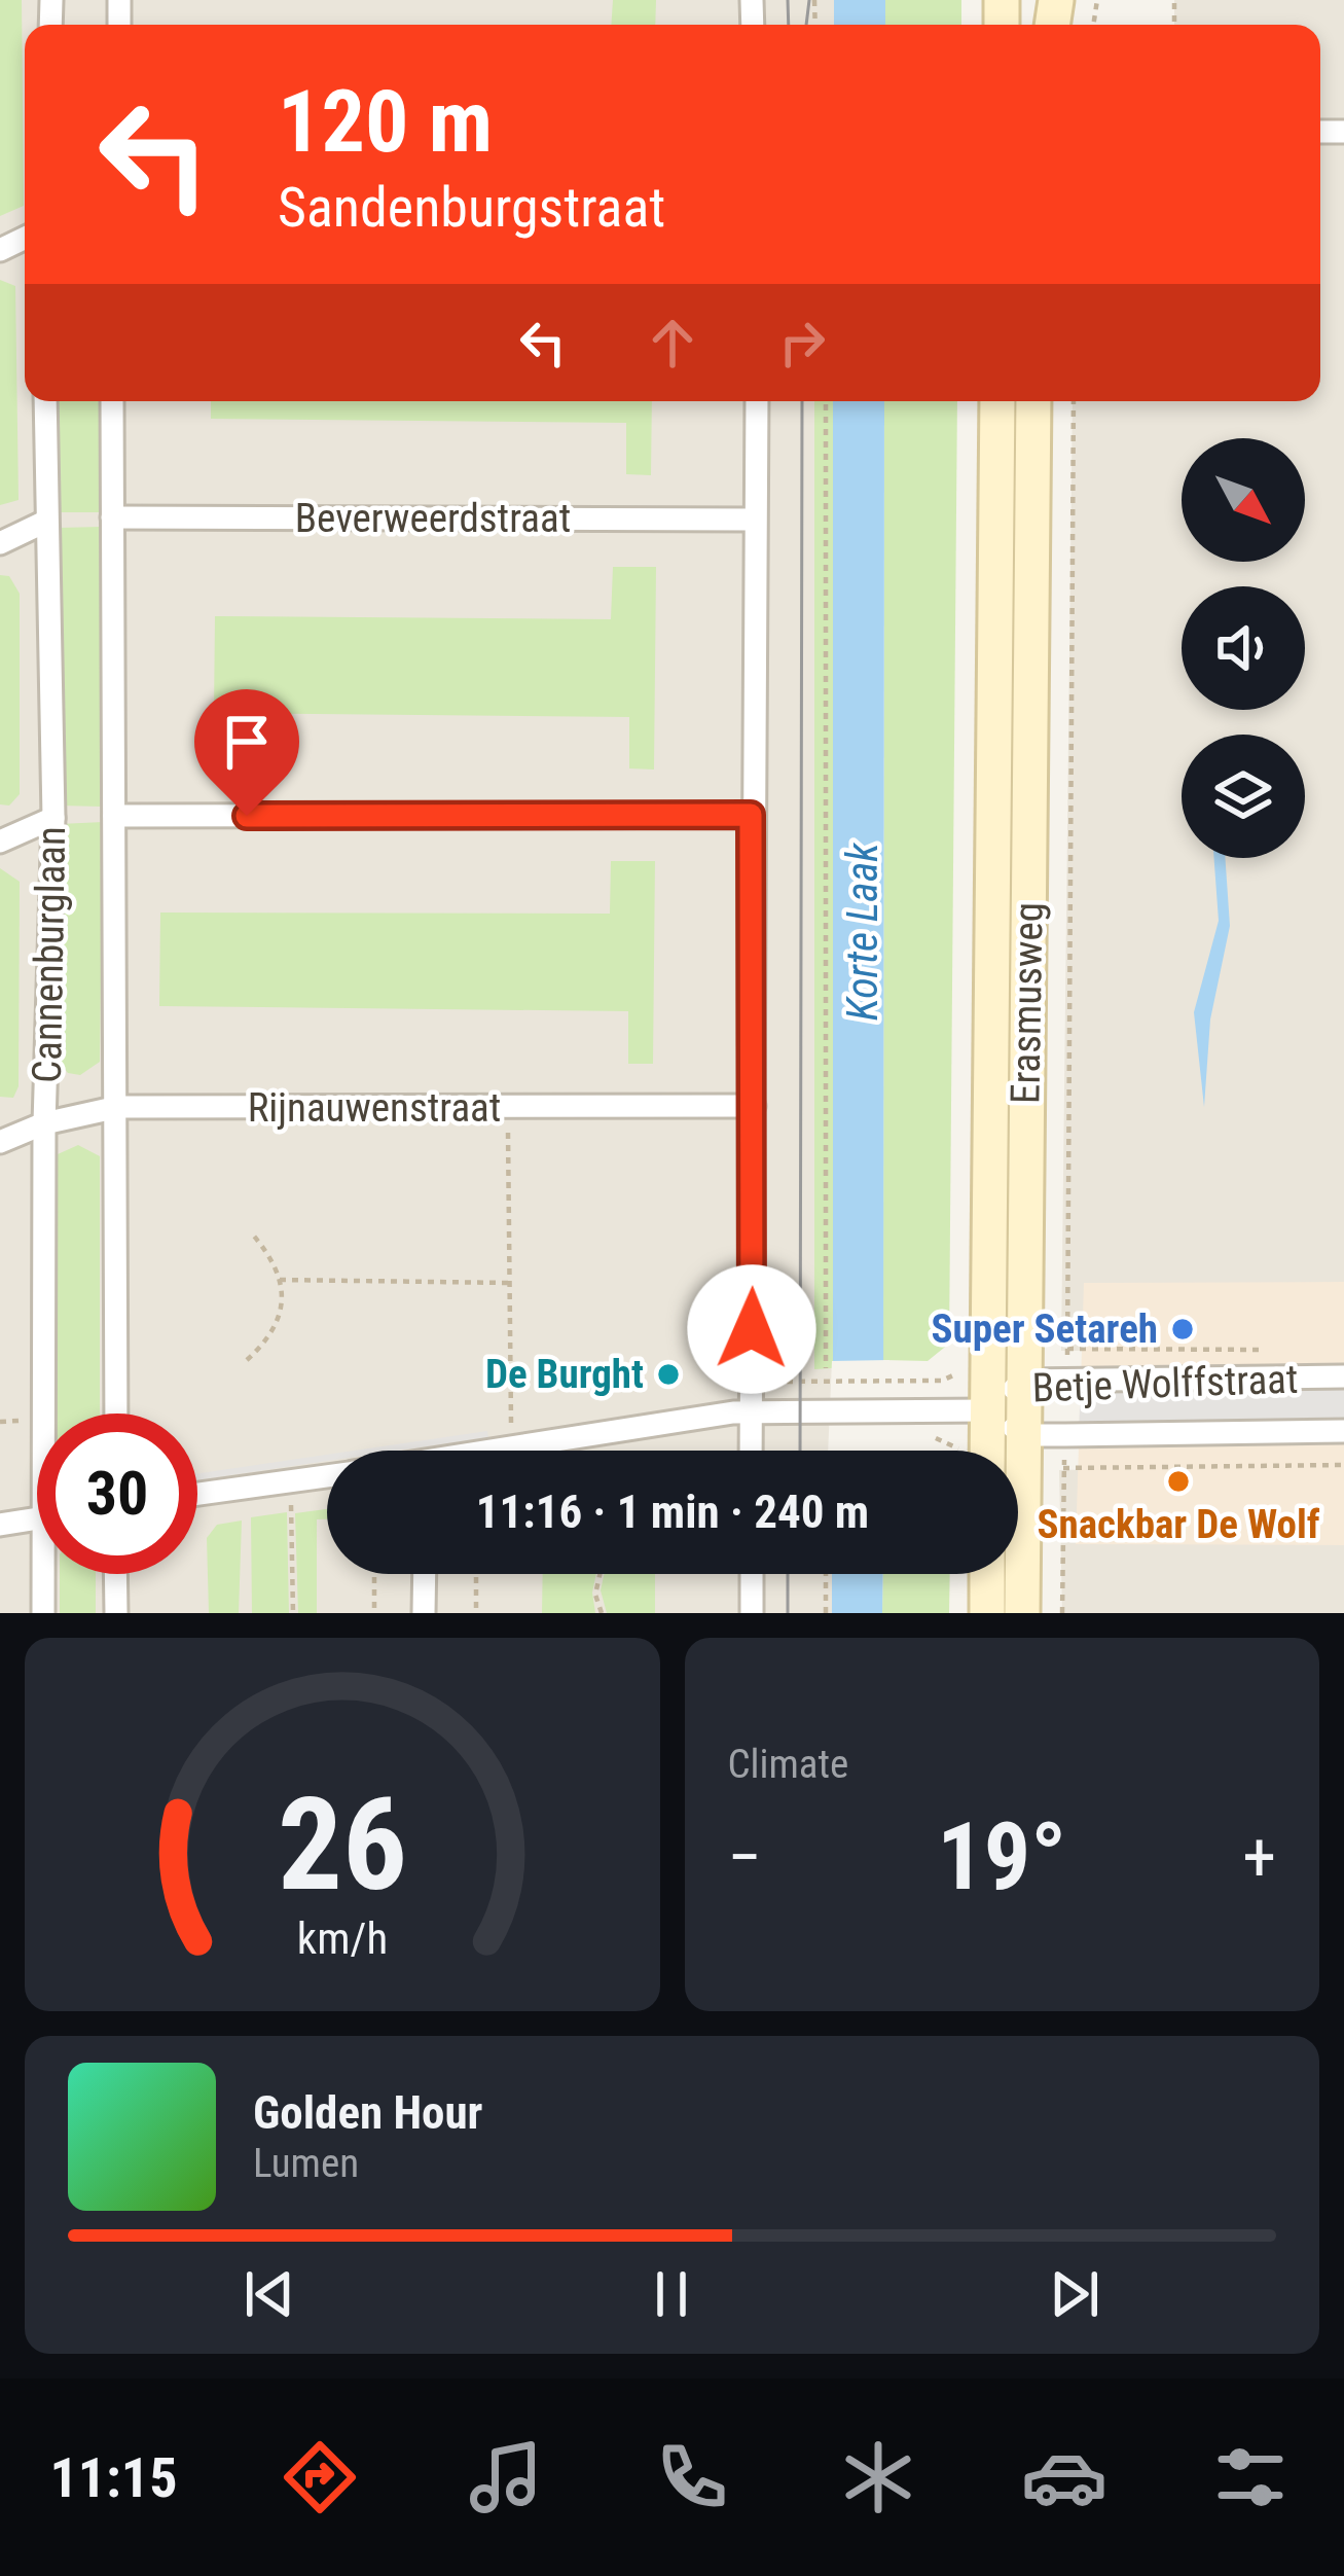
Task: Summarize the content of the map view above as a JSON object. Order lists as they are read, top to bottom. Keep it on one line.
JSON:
{"streets":{"main road":["Erasmusweg"],"street":["Beverweerdstraat","Cannenburglaan","Rijnauwenstraat","Betje Wolffstraat"]},"crossings":[["Beverweerdstraat","Cannenburglaan"],["Cannenburglaan","Rijnauwenstraat"],["Erasmusweg","Betje Wolffstraat"]],"water":["Korte Laak"],"places":["Super Setareh","De Burght","Snackbar De Wolf"],"north":"bottom right","page":{"turn":["120 m","Sandenburgstraat"],"limit":"30","trip":"11:16 · 1 min · 240 m","tile":"Climate","heat":["−","19°","+"],"song":["Golden Hour","Lumen"],"tabs":"11:15","gauge":["26","km/h"]}}
